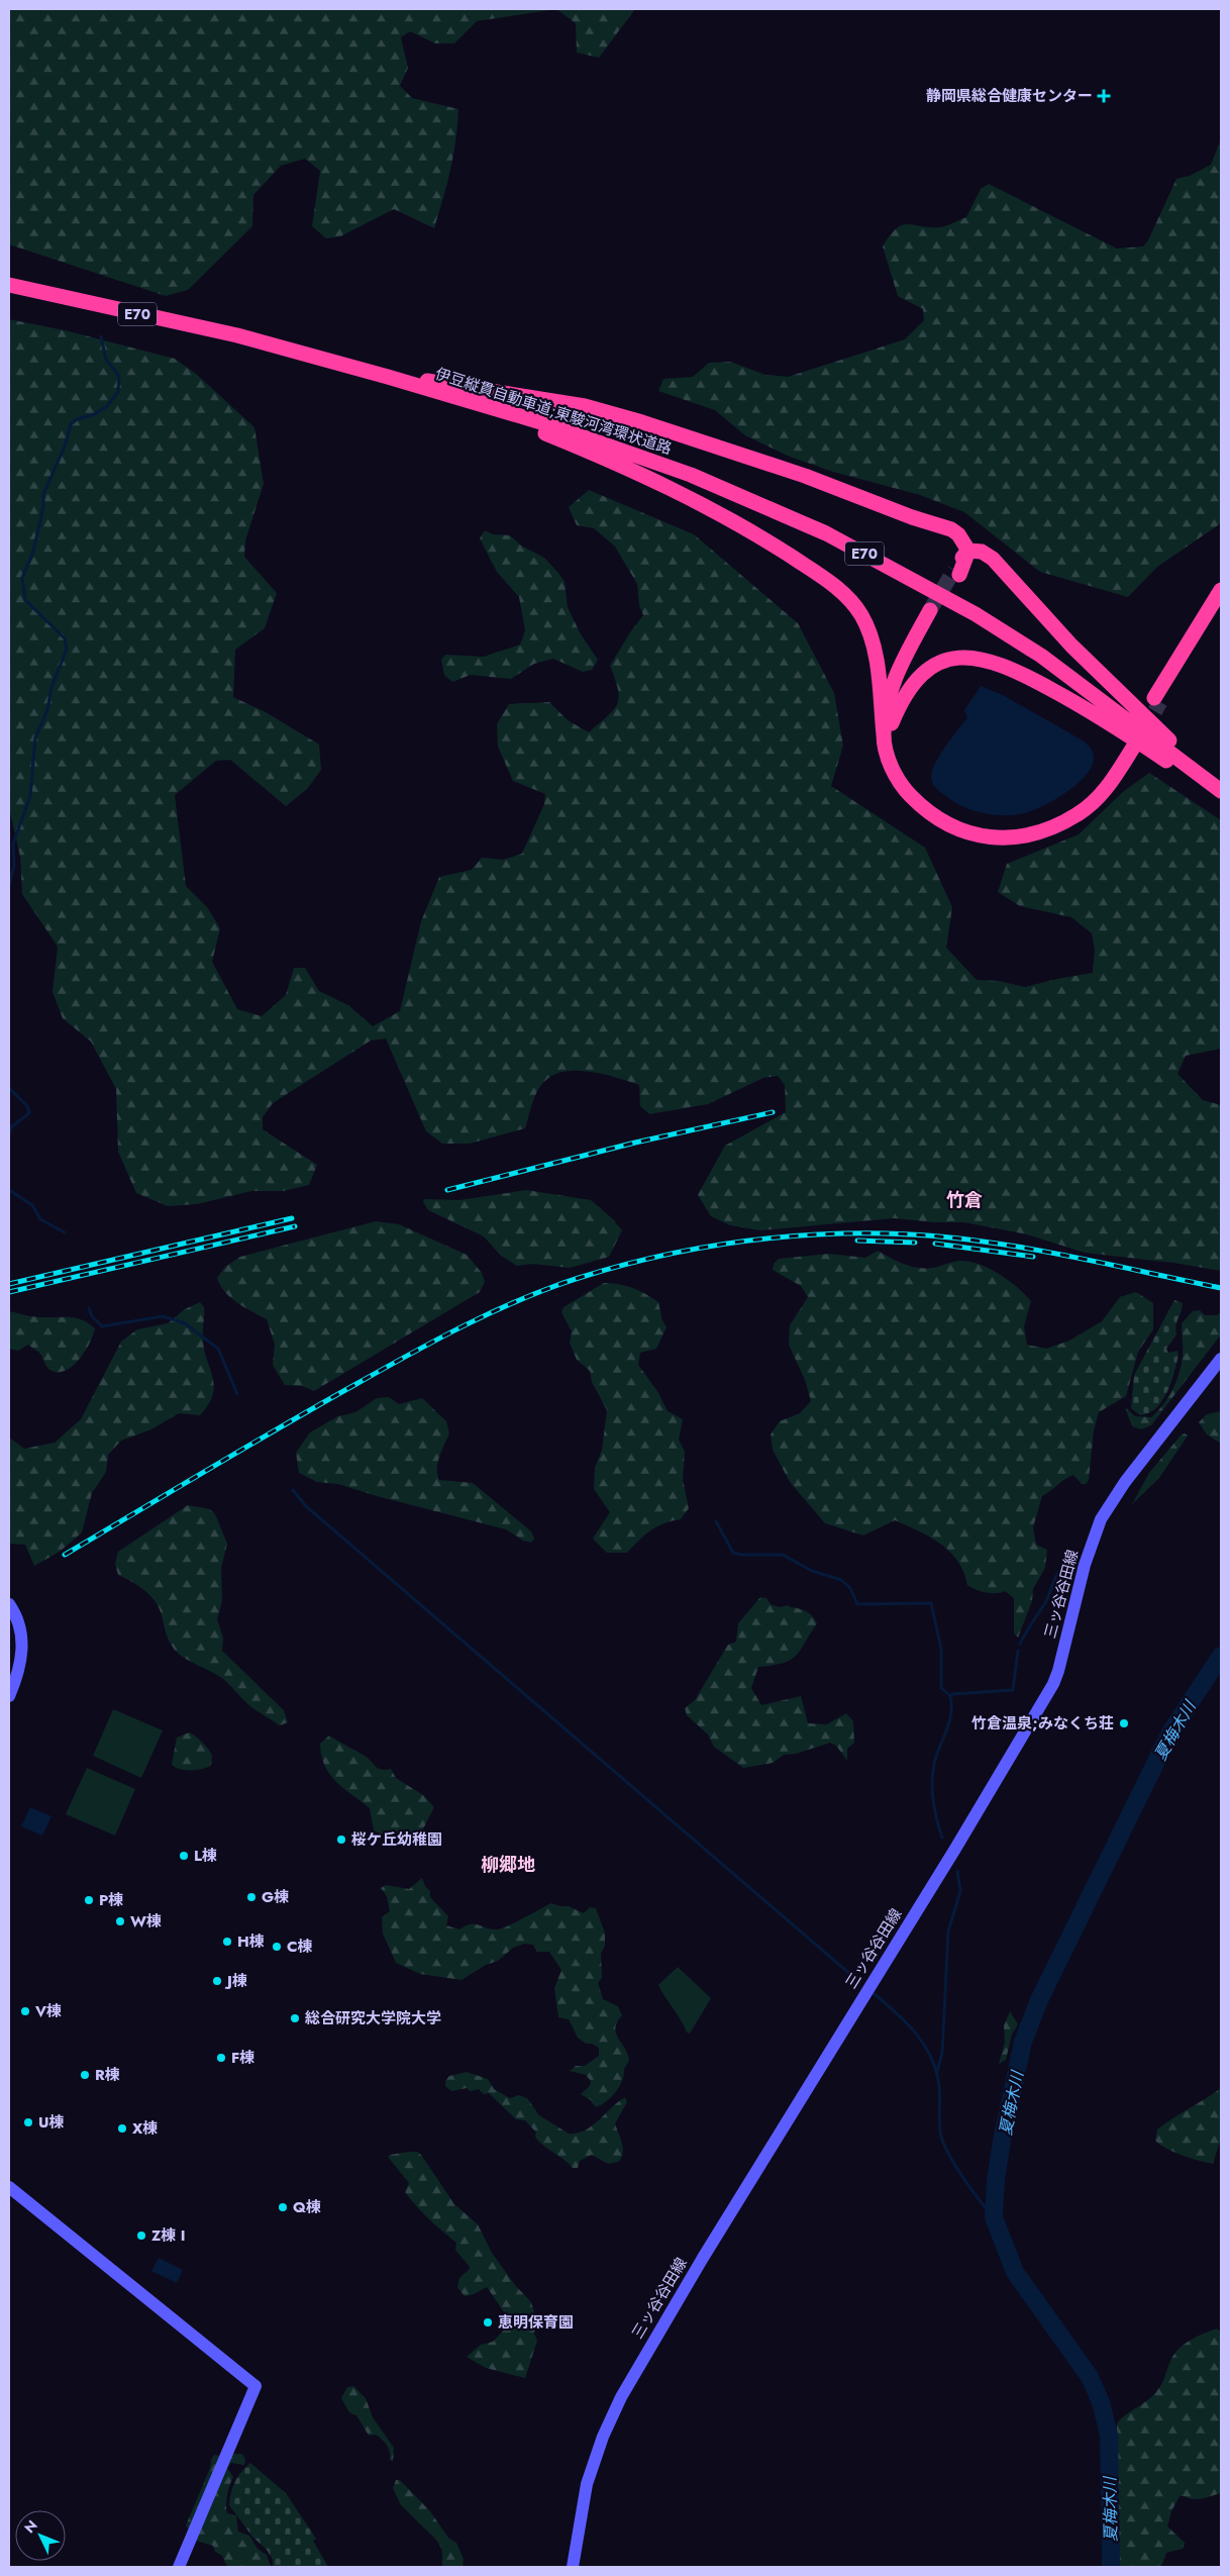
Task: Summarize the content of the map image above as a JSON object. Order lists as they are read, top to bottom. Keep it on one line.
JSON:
{"streets":{"highway":["E70","伊豆縦貫自動車道;東駿河湾環状道路"],"main road":["三ッ谷谷田線"]},"districts":["竹倉","柳郷地"],"water":["夏梅木川"],"places":{"health":["静岡県総合健康センター"],"other":["竹倉温泉;みなくち荘","桜ケ丘幼稚園","L棟","G棟","P棟","W棟","H棟","C棟","J棟","V棟","総合研究大学院大学","F棟","R棟","U棟","X棟","Q棟","Z棟 I","恵明保育園"]},"north":"top left"}
